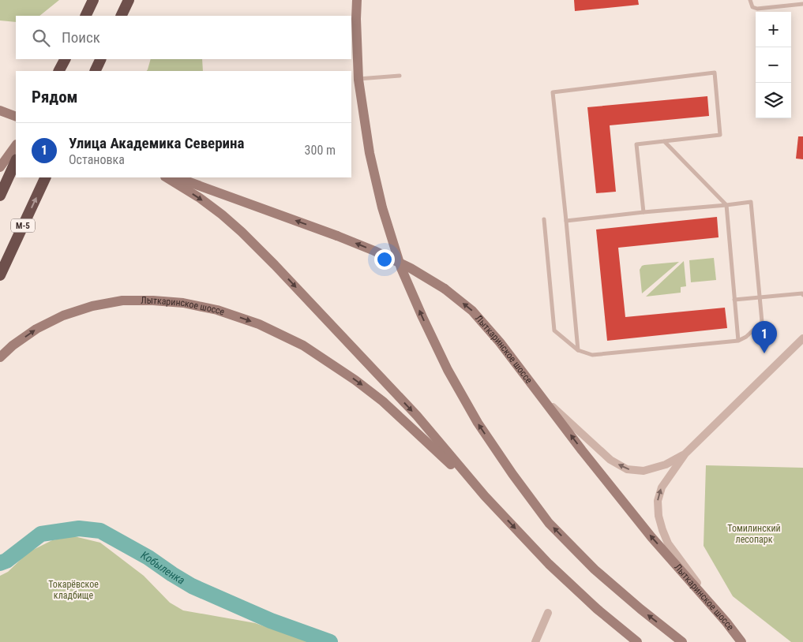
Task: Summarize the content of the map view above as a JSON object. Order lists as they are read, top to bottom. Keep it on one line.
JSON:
{"streets":{"highway":["М-5"],"main road":["Лыткаринское шоссе"]},"water":["Кобыленка"],"parks":["Томилинский лесопарк","Токарёвское кладбище"],"page":{"map_buttons":["+","−"],"search":"Поиск","heading":"Рядом","list":[{"mark":"1","name":"Улица Академика Северина","note":"Остановка","value":"300 m"}],"pins":"1"}}
